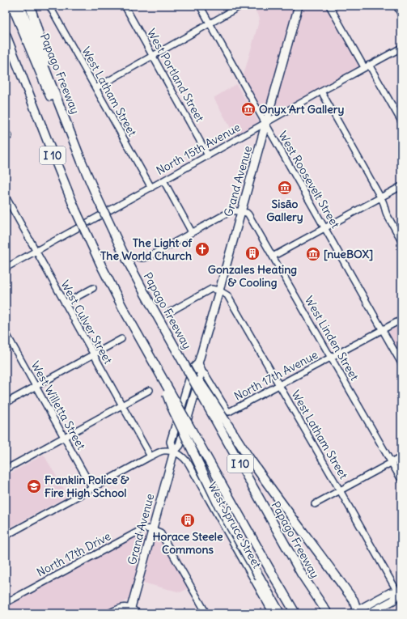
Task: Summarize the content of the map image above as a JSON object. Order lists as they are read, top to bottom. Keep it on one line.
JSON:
{"streets":{"highway":["Papago Freeway","I 10"],"main road":["Grand Avenue"],"street":["West Portland Street","West Latham Street","North 15th Avenue","West Roosevelt Street","West Culver Street","West Linden Street","North 17th Avenue","West Willetta Street","West Spruce Street","North 17th Drive"]},"crossings":[["West Portland Street","North 15th Avenue"],["West Latham Street","North 15th Avenue"],["West Latham Street","Grand Avenue"],["West Latham Street","North 17th Avenue"],["North 15th Avenue","West Roosevelt Street"],["North 15th Avenue","Grand Avenue"],["North 15th Avenue","West Culver Street"],["West Roosevelt Street","Grand Avenue"],["West Roosevelt Street","North 17th Avenue"],["Grand Avenue","West Linden Street"],["Grand Avenue","North 17th Avenue"],["Grand Avenue","West Spruce Street"],["Grand Avenue","North 17th Drive"],["West Linden Street","North 17th Avenue"]],"places":{"museum":["Onyx Art Gallery","Sisāo Gallery","[nueBOX]"],"church":["The Light of The World Church"],"building":["Gonzales Heating & Cooling","Horace Steele Commons"],"school or university":["Franklin Police & Fire High School"]}}
